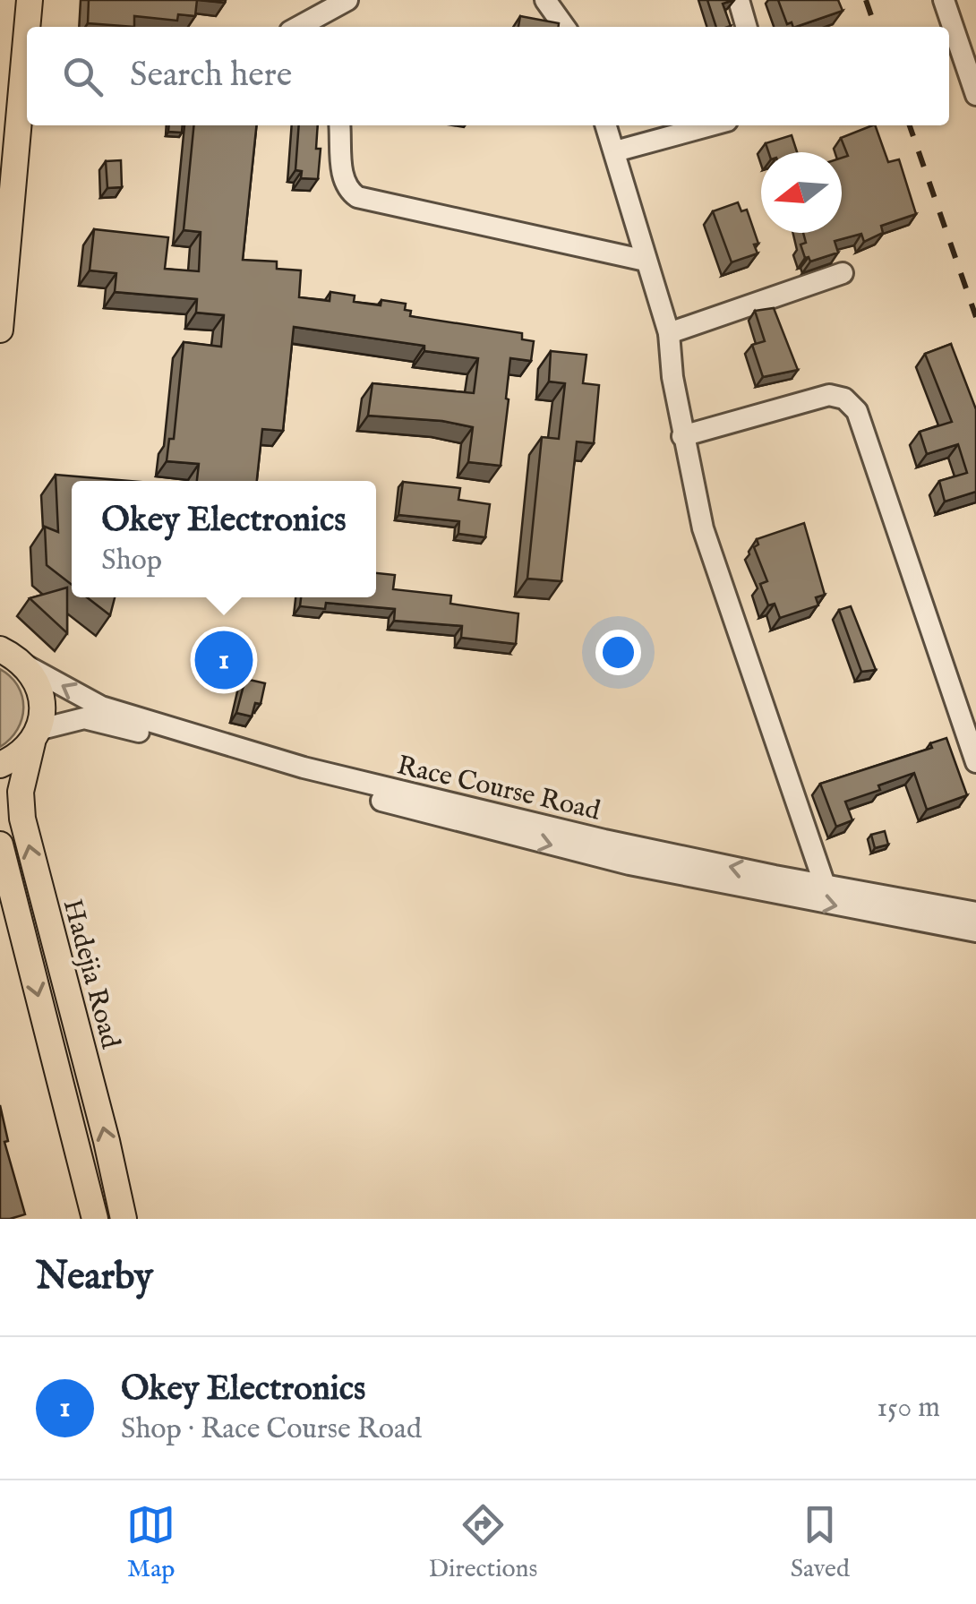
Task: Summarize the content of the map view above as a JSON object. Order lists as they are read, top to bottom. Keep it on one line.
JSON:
{"streets":{"main road":["Hadejia Road"],"street":["Race Course Road"]},"crossings":[["Race Course Road","Hadejia Road"]],"north":"left","page":{"search":"Search here","popup":["Okey Electronics","Shop"],"pins":"1","heading":"Nearby","list":[{"mark":"1","name":"Okey Electronics","note":"Shop · Race Course Road","value":"150 m"}],"nav":["Map","Directions","Saved"]}}
